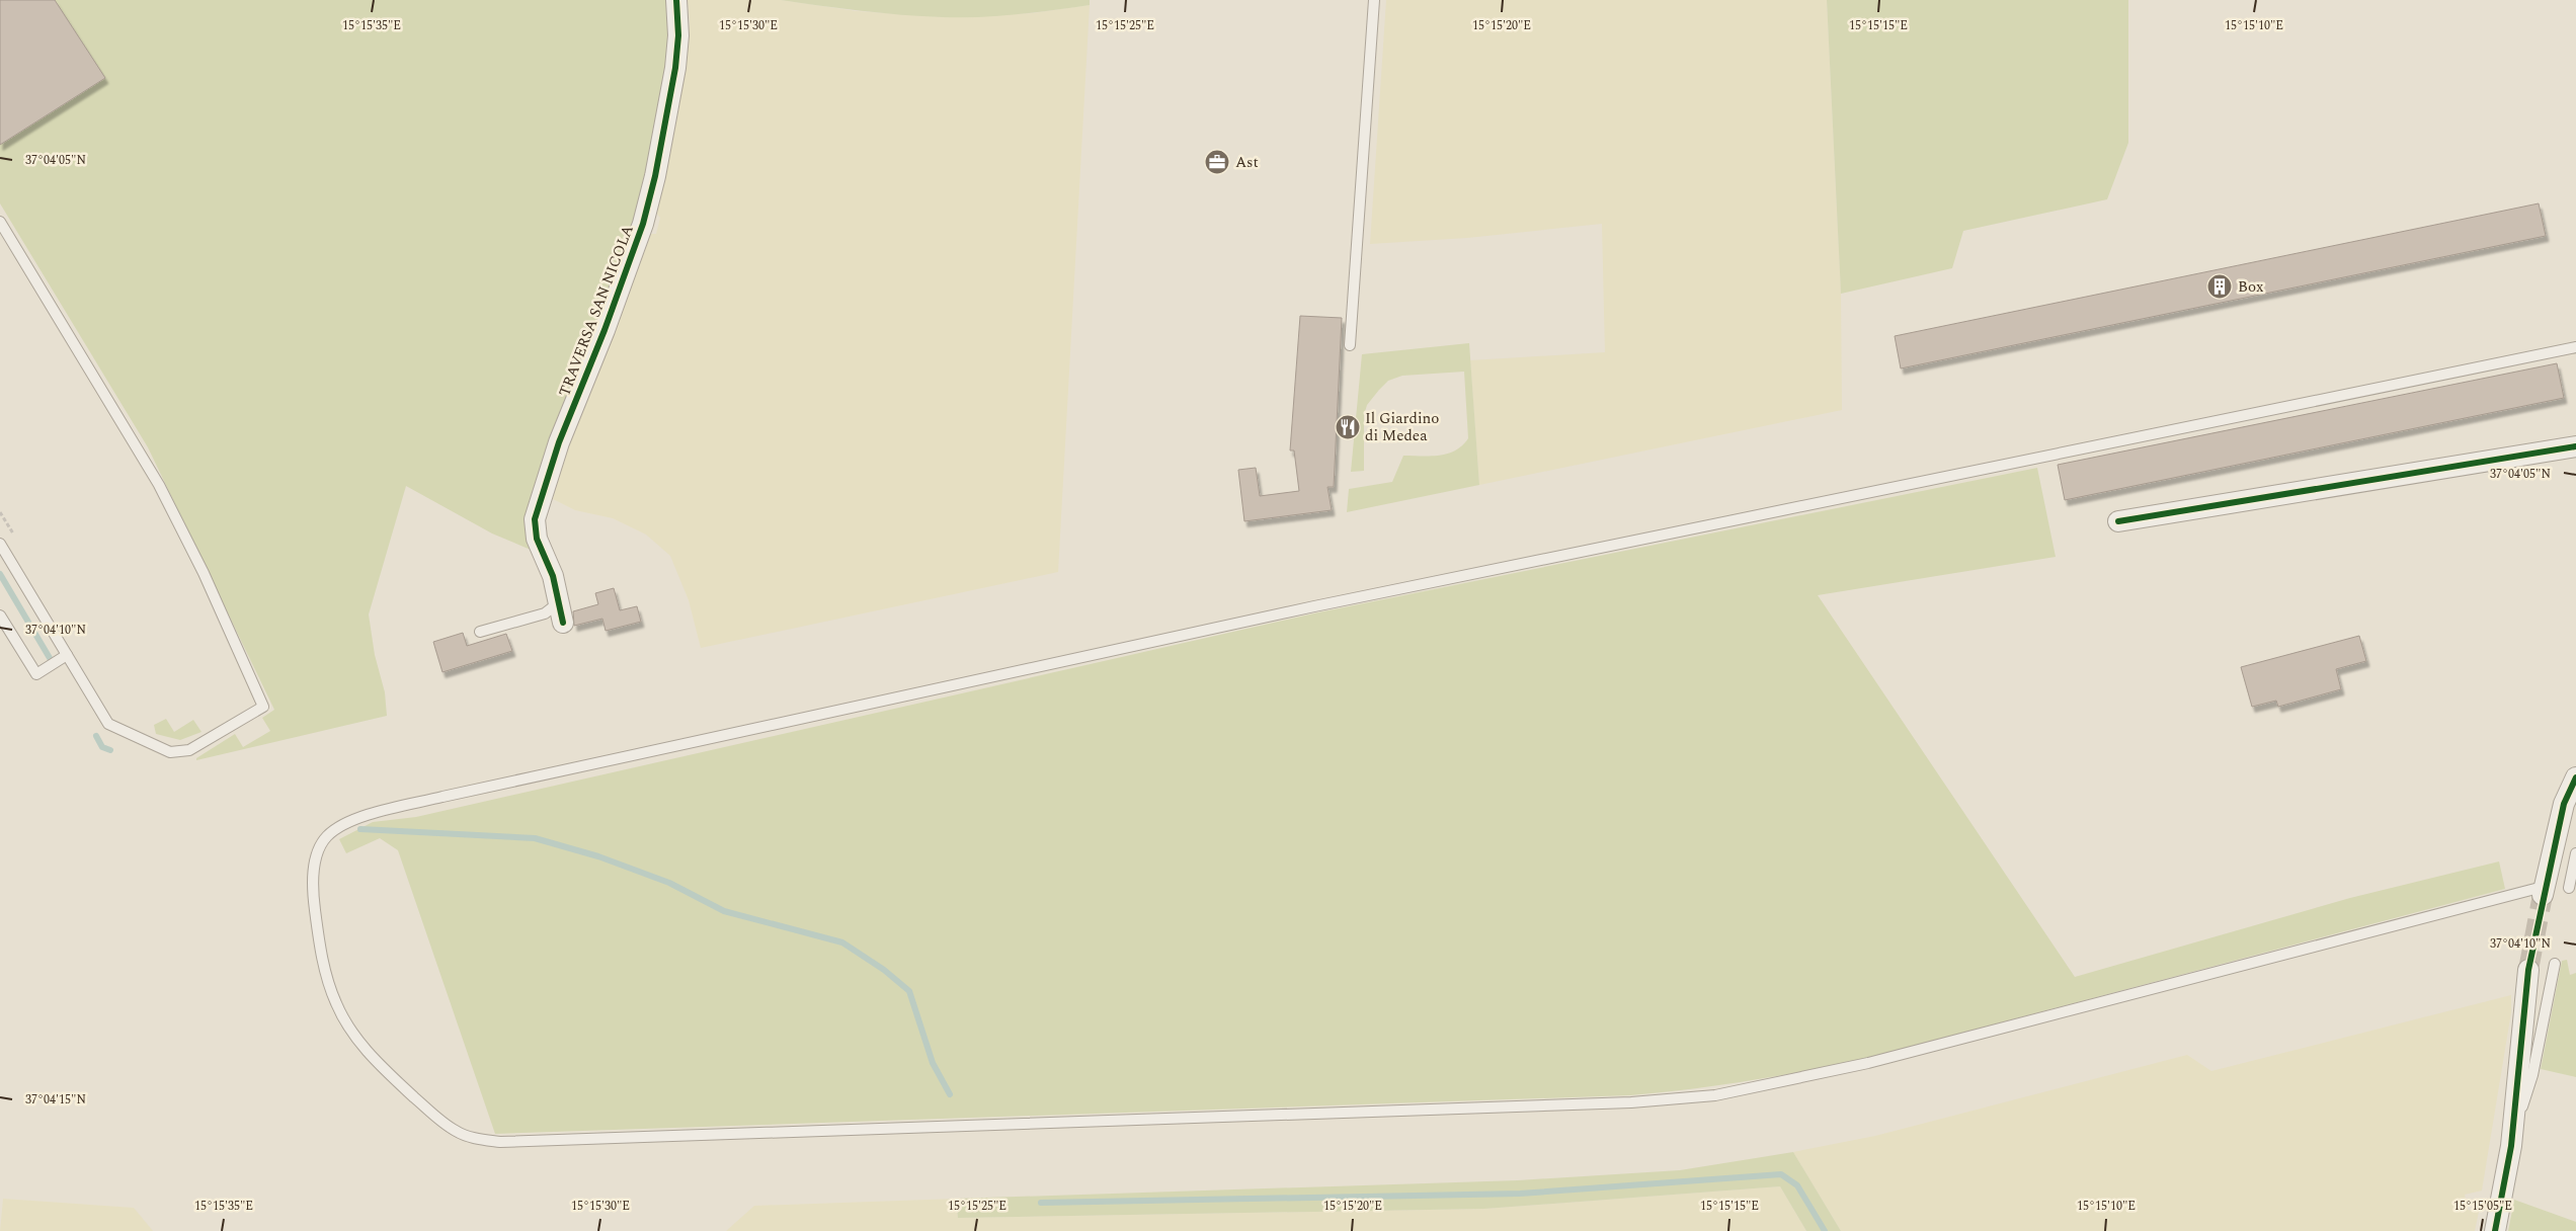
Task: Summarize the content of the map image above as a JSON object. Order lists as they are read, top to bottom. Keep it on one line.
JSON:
{"streets":{"street":["TRAVERSA SAN NICOLA"]},"places":{"office":["Ast"],"building":["Box"],"restaurant":["Il Giardino di Medea"]},"coordinates":["15°15'35\"E","15°15'30\"E","15°15'25\"E","15°15'20\"E","15°15'15\"E","15°15'10\"E","37°04'05\"N","37°04'10\"N","37°04'15\"N","15°15'05\"E"]}
